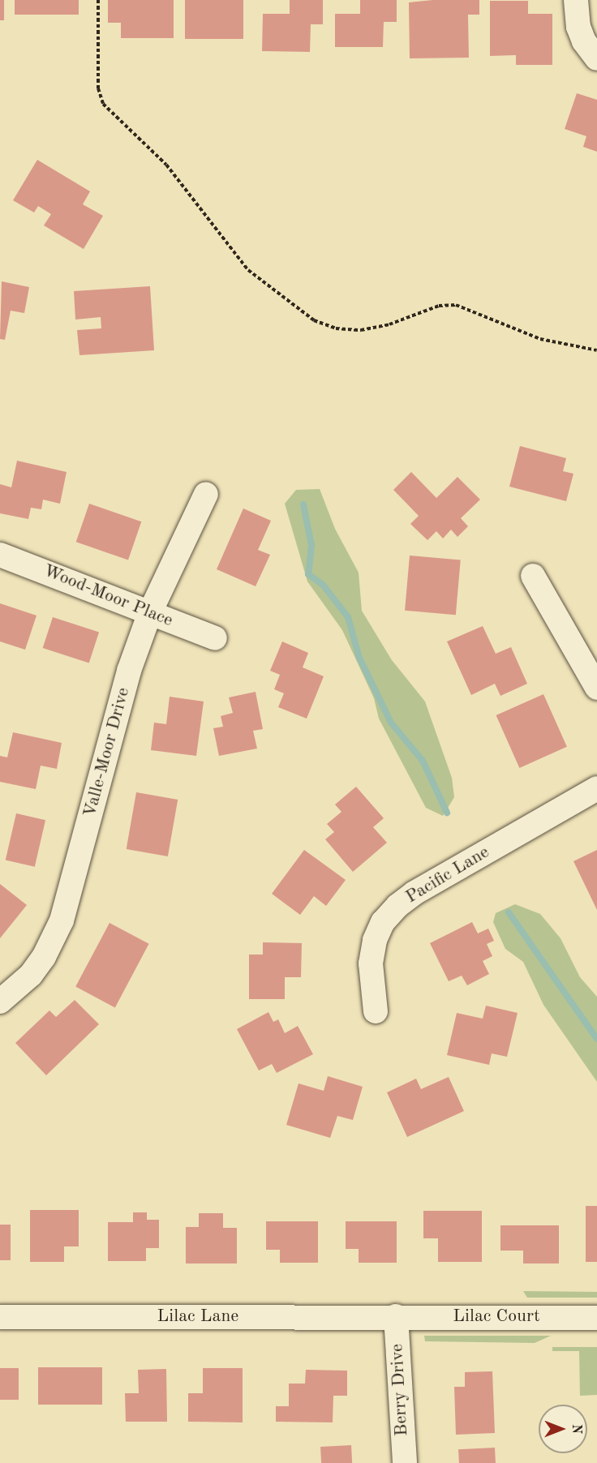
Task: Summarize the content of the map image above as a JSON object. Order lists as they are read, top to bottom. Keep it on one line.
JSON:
{"streets":{"street":["Wood-Moor Place","Valle-Moor Drive","Pacific Lane","Lilac Lane","Lilac Court","Berry Drive"]},"crossings":[["Wood-Moor Place","Valle-Moor Drive"],["Lilac Lane","Lilac Court"],["Lilac Lane","Berry Drive"],["Lilac Court","Berry Drive"]],"north":"right"}
